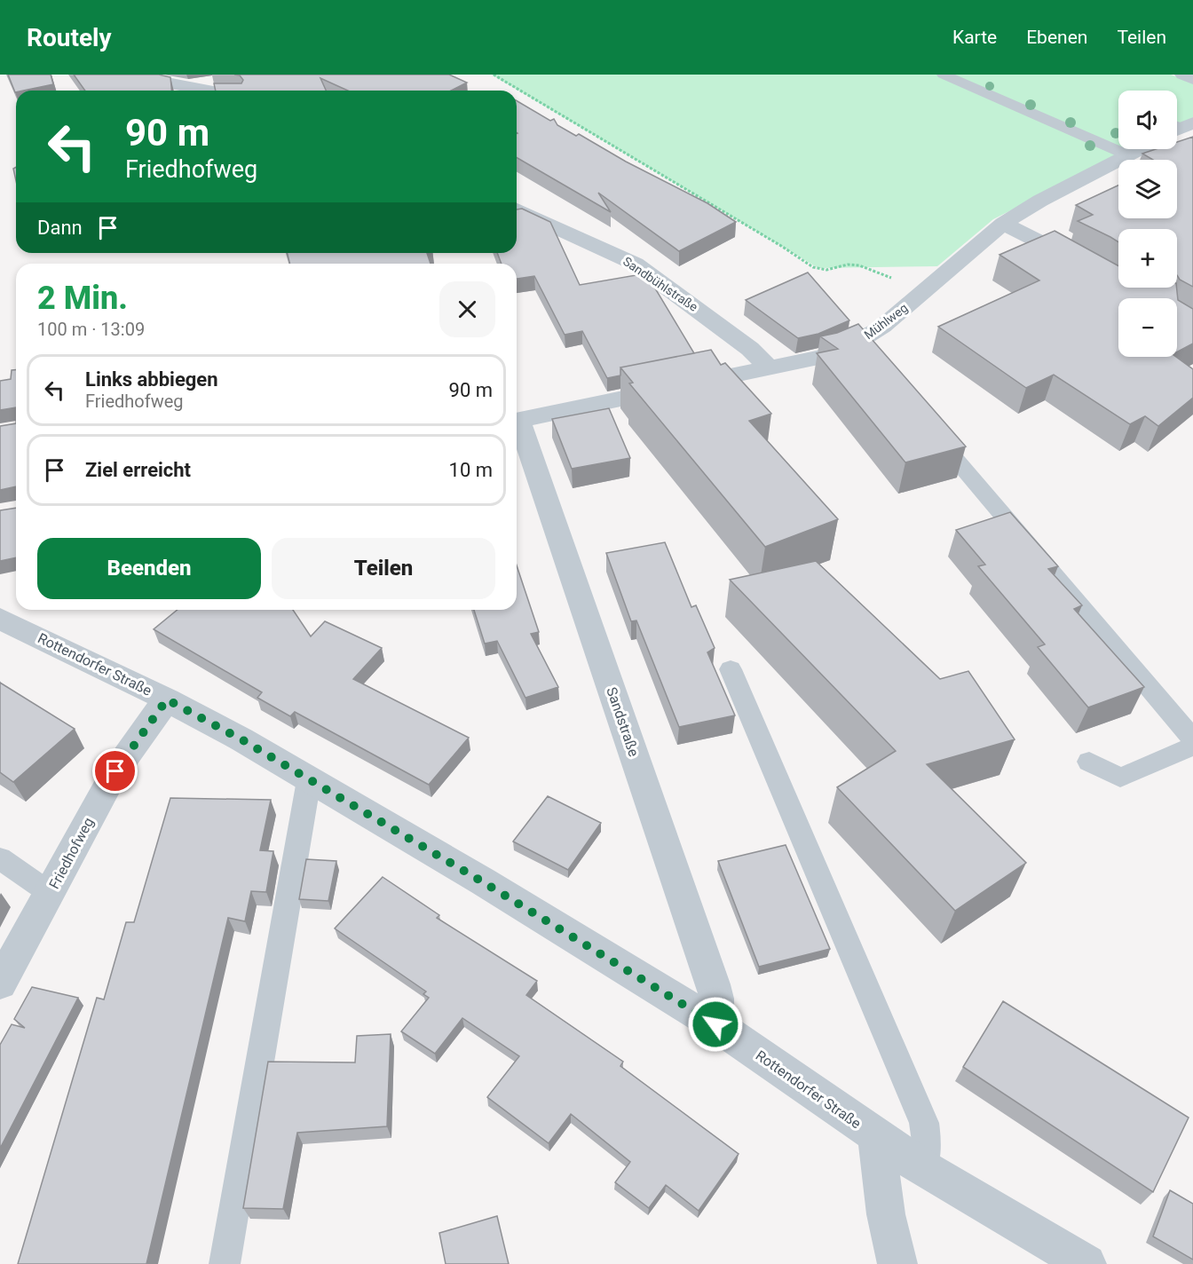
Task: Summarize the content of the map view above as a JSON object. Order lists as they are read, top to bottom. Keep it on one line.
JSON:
{"streets":{"street":["Sandbühlstraße","Mühlweg","Rottendorfer Straße","Sandstraße","Friedhofweg"]},"crossings":[["Sandbühlstraße","Mühlweg"],["Rottendorfer Straße","Sandstraße"],["Rottendorfer Straße","Friedhofweg"]],"page":{"header":"Routely","nav":["Karte","Ebenen","Teilen"],"map_buttons":["+","−"],"turn":["90 m","Friedhofweg"],"then":"Dann","heading":["2 Min.","100 m · 13:09"],"list":[{"name":"Links abbiegen","note":"Friedhofweg","value":"90 m"},{"name":"Ziel erreicht","value":"10 m"}],"buttons":["Beenden","Teilen"]}}
